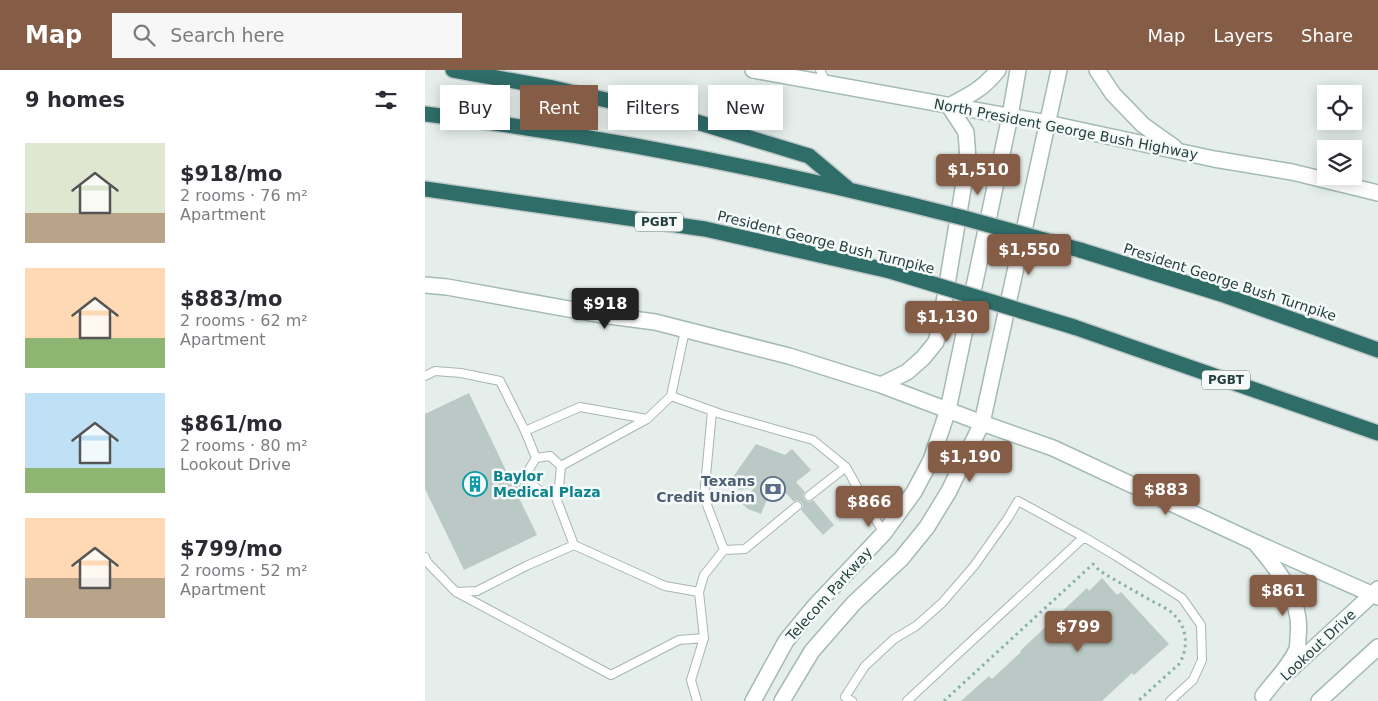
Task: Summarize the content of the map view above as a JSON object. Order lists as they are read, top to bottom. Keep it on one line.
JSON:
{"streets":{"highway":["PGBT","President George Bush Turnpike"],"main road":["North President George Bush Highway","Telecom Parkway","Lookout Drive"]},"crossings":[["North President George Bush Highway","Telecom Parkway"]],"places":{"building":["Baylor Medical Plaza"],"bank":["Texans Credit Union"]},"page":{"header":"Map","search":"Search here","nav":["Map","Layers","Share"],"heading":"9 homes","chip":["Buy","Rent","Filters","New"],"list":[{"name":"$918/mo","note":"2 rooms · 76 m² · Apartment"},{"name":"$883/mo","note":"2 rooms · 62 m² · Apartment"},{"name":"$861/mo","note":"2 rooms · 80 m² · Lookout Drive"},{"name":"$799/mo","note":"2 rooms · 52 m² · Apartment"}],"price":["$1,510","$1,550","$918","$1,130","$1,190","$883","$866","$861","$799"]}}
